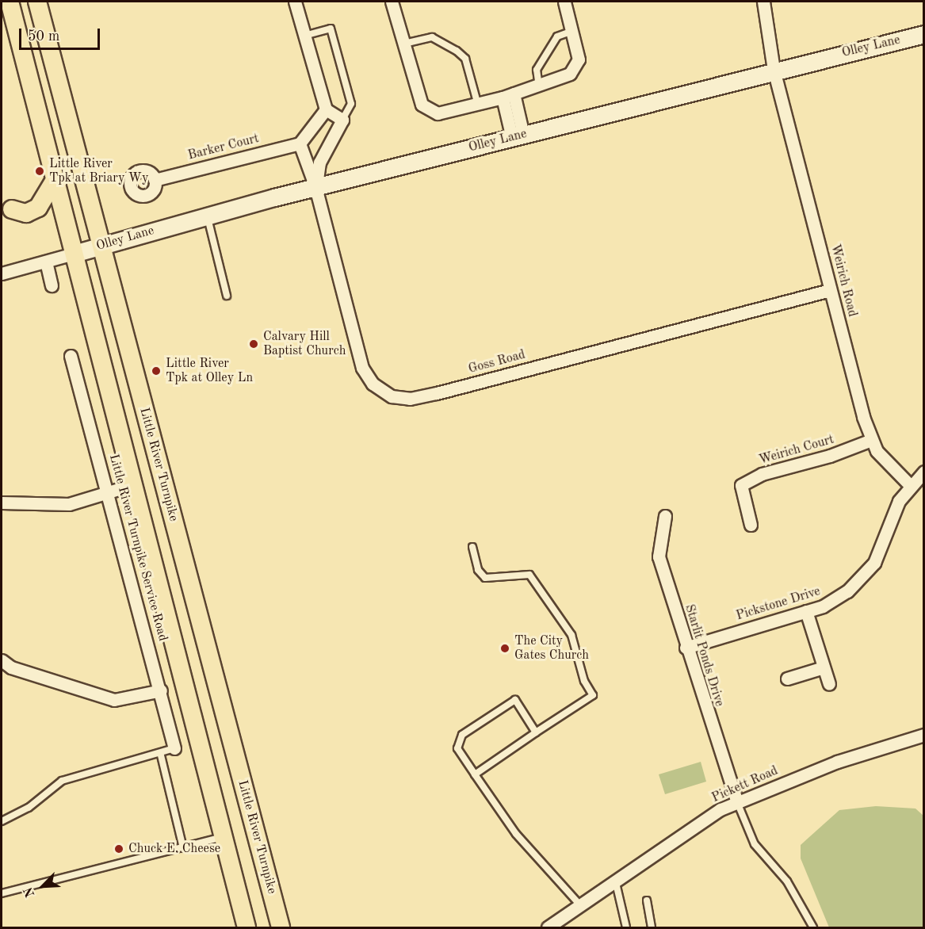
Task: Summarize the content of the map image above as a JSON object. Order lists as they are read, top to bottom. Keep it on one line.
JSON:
{"streets":{"main road":["Olley Lane","Little River Turnpike"],"street":["Barker Court","Weirich Road","Goss Road","Weirich Court","Little River Turnpike Service Road","Pickstone Drive","Starlit Ponds Drive","Pickett Road"]},"crossings":[["Olley Lane","Weirich Road"],["Olley Lane","Goss Road"],["Olley Lane","Little River Turnpike"],["Weirich Road","Goss Road"],["Weirich Road","Weirich Court"],["Weirich Road","Pickstone Drive"],["Pickstone Drive","Starlit Ponds Drive"],["Starlit Ponds Drive","Pickett Road"]],"places":["Little River Tpk at Briary Wy","Calvary Hill Baptist Church","Little River Tpk at Olley Ln","The City Gates Church","Chuck E. Cheese"],"scale_bar":"50 m","north":"bottom left"}
